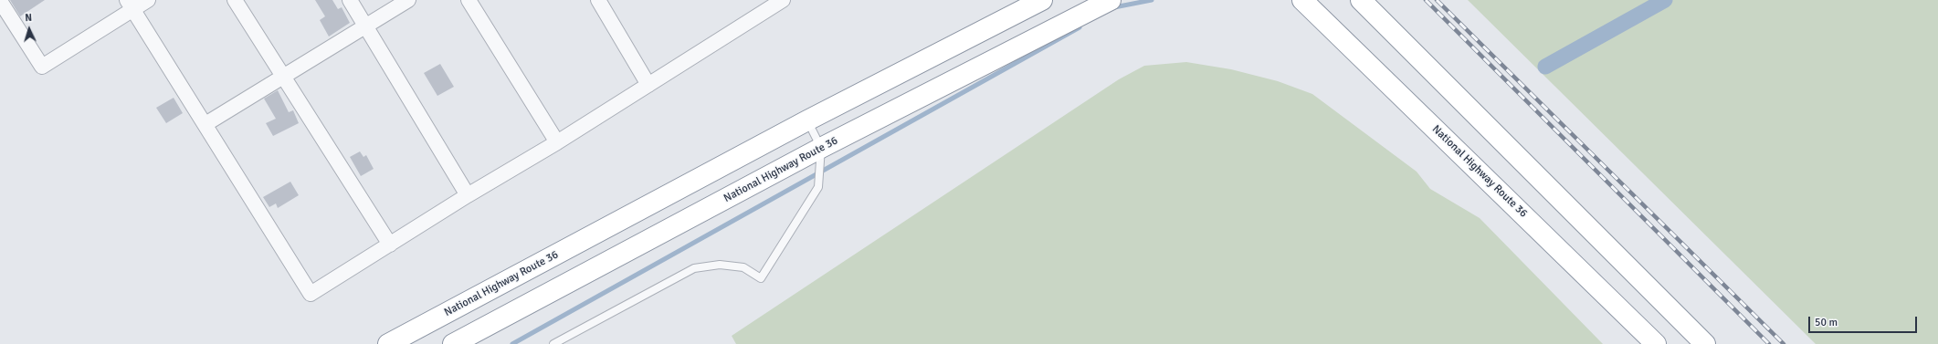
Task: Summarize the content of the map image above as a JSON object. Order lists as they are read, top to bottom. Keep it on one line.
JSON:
{"streets":{"highway":["National Highway Route 36"]},"scale_bar":"50 m","north":"top"}
